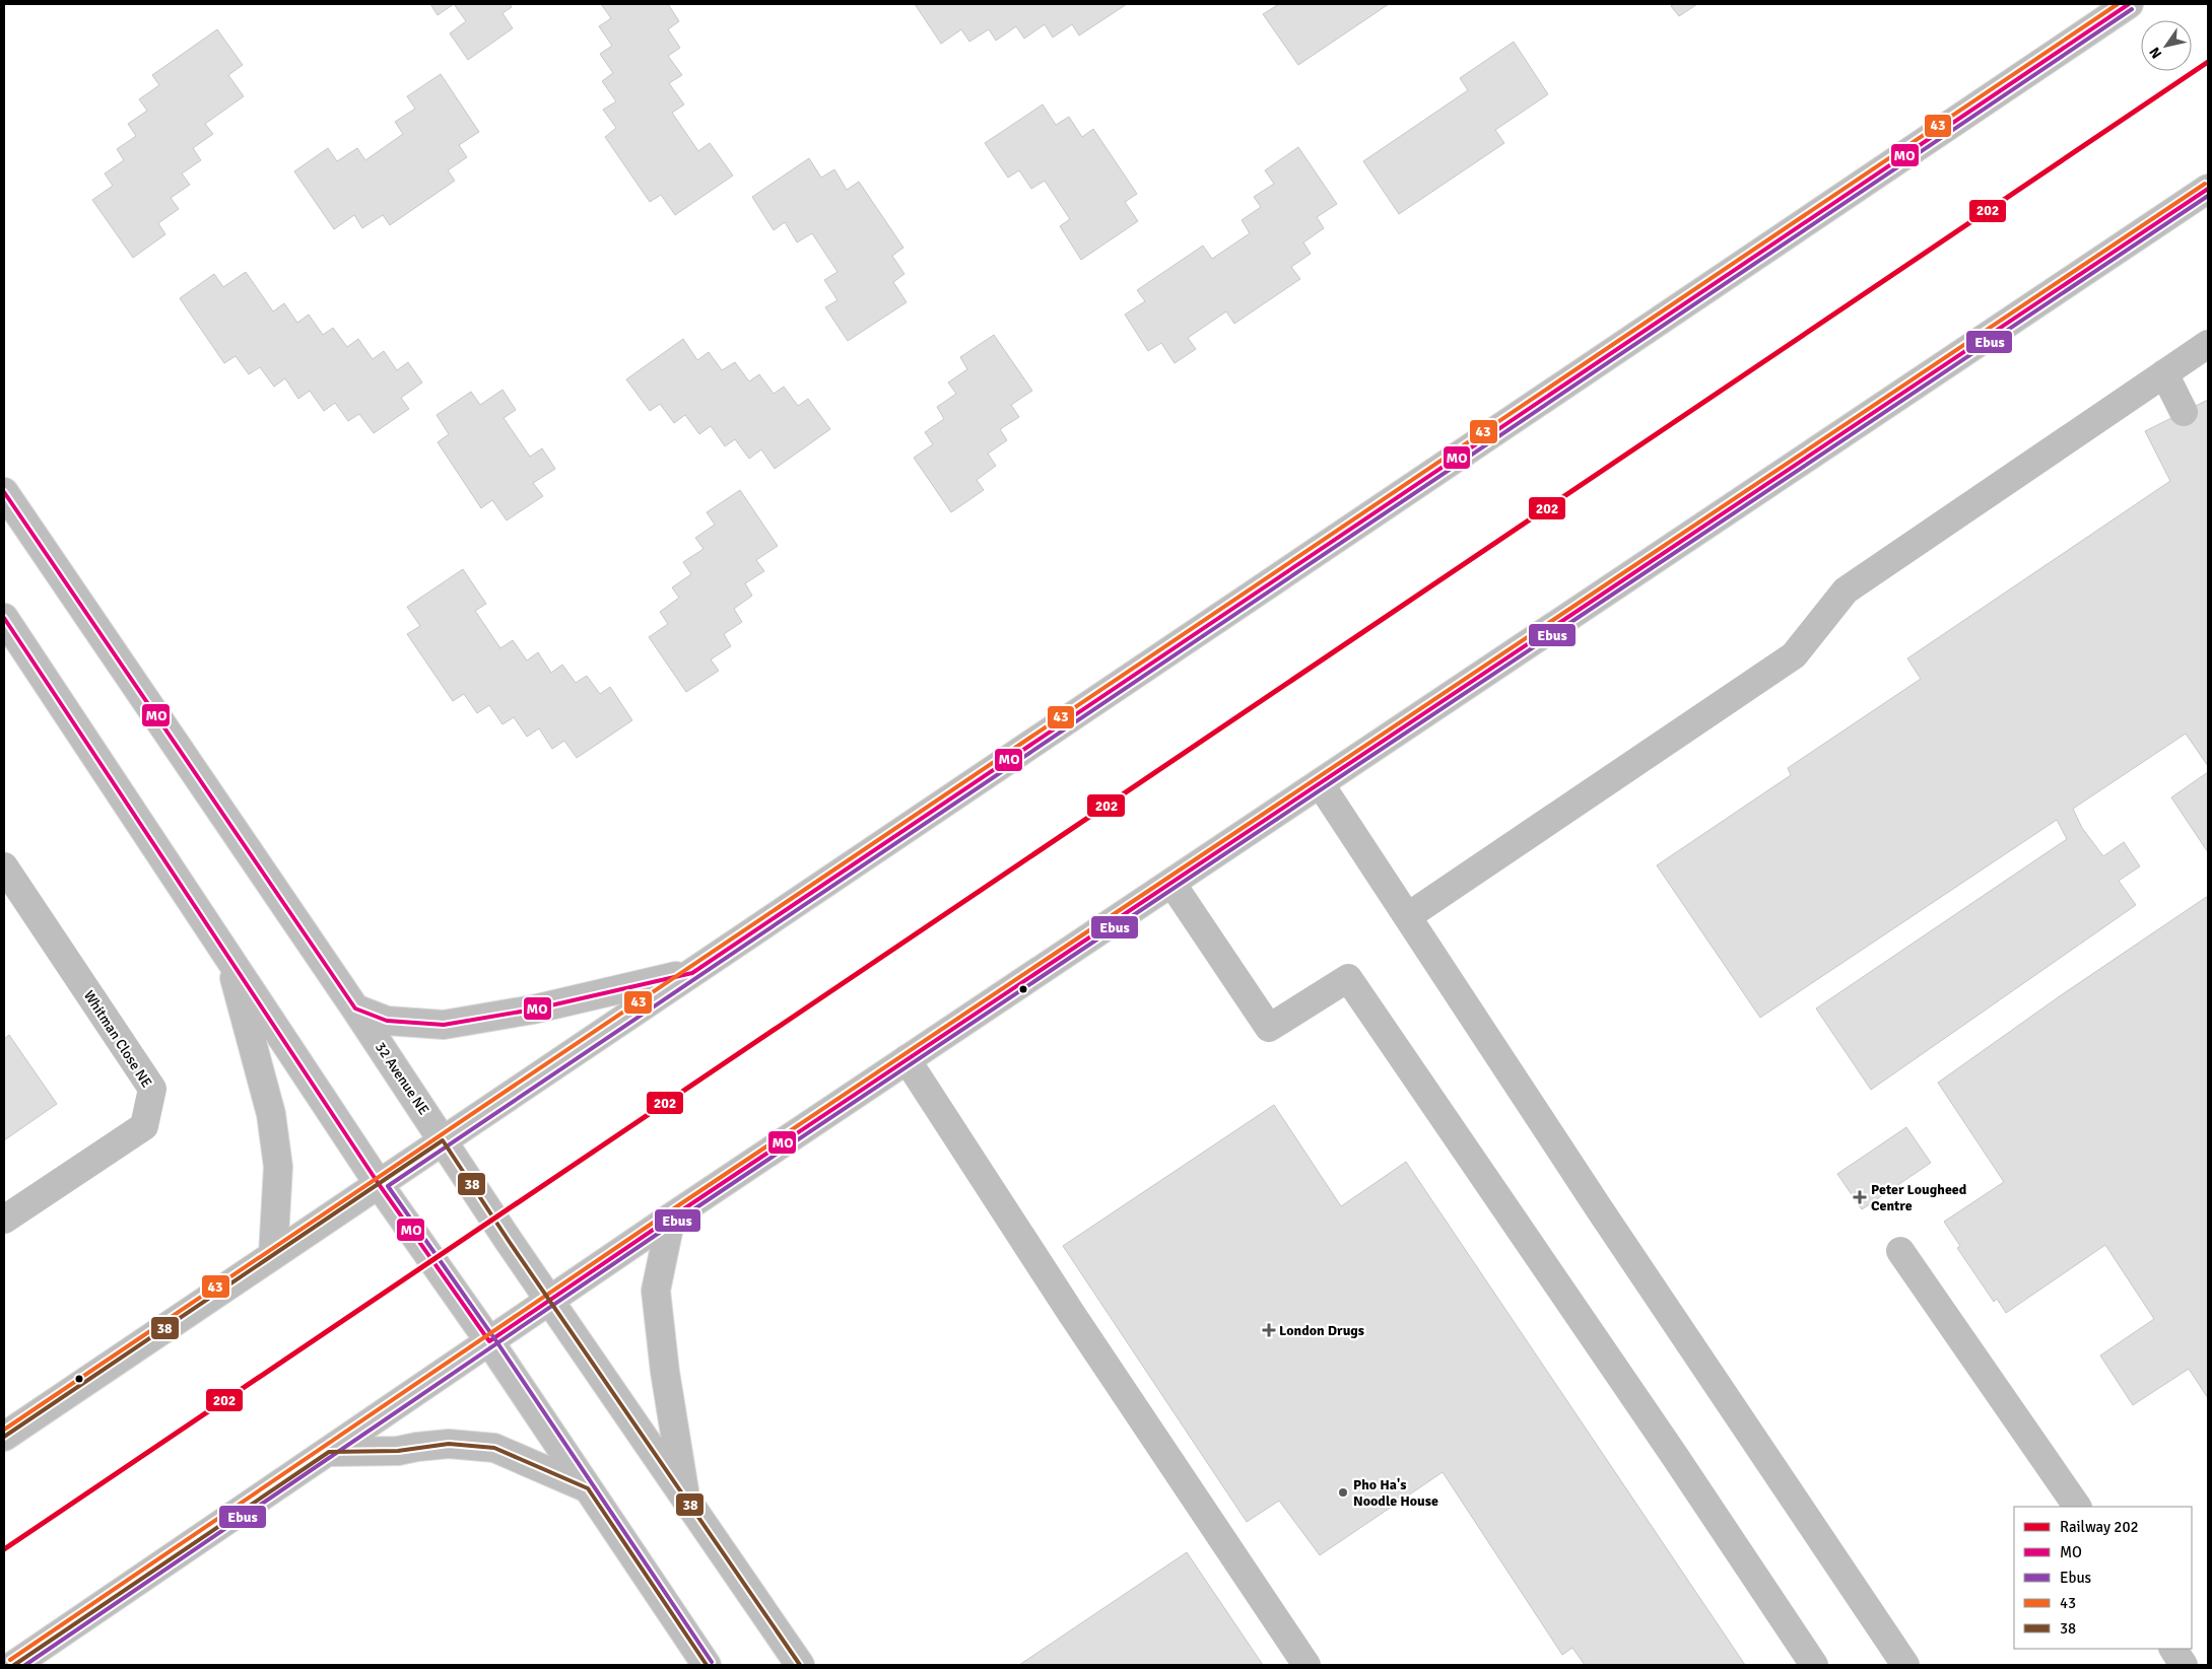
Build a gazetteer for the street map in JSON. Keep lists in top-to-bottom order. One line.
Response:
{"streets":{"main road":["Whitman Close NE","32 Avenue NE"]},"places":{"health":["Peter Lougheed Centre","London Drugs"],"other":["Pho Ha's Noodle House"]},"lines":["transit line MO","transit line 43","transit line Ebus","rail line 202","transit line 38"],"legend":["Railway 202","MO","Ebus","43","38"],"north":"bottom left"}
